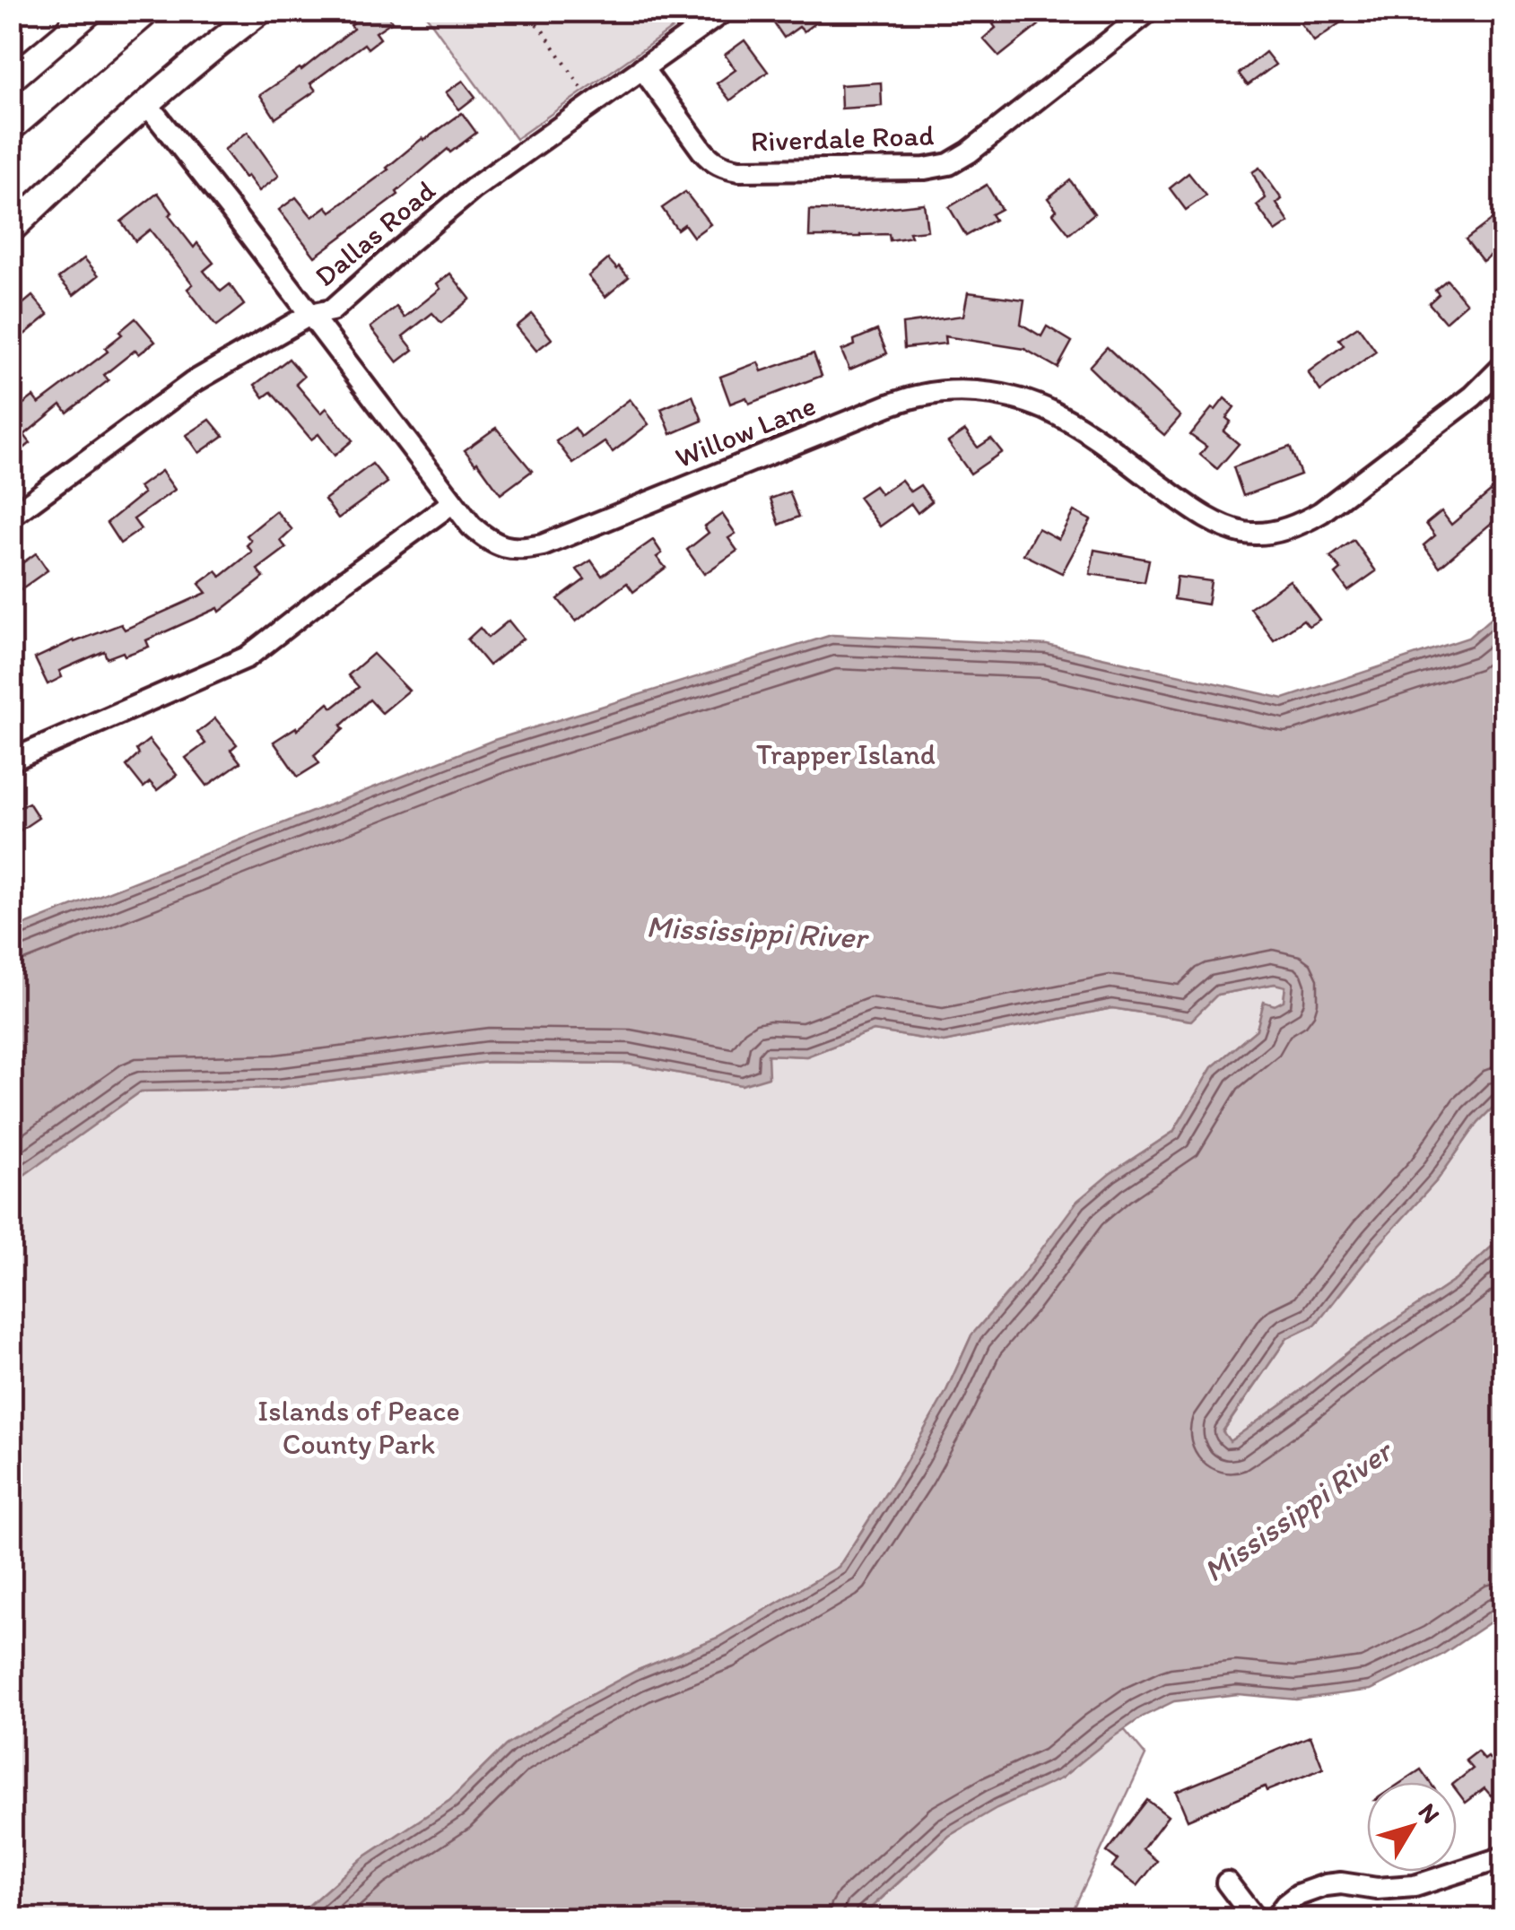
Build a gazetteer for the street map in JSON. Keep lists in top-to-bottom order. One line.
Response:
{"streets":{"street":["Riverdale Road","Dallas Road","Willow Lane"]},"crossings":[["Riverdale Road","Dallas Road"],["Dallas Road","Willow Lane"]],"water":["Mississippi River"],"parks":["Trapper Island","Islands of Peace County Park"],"north":"top right"}
